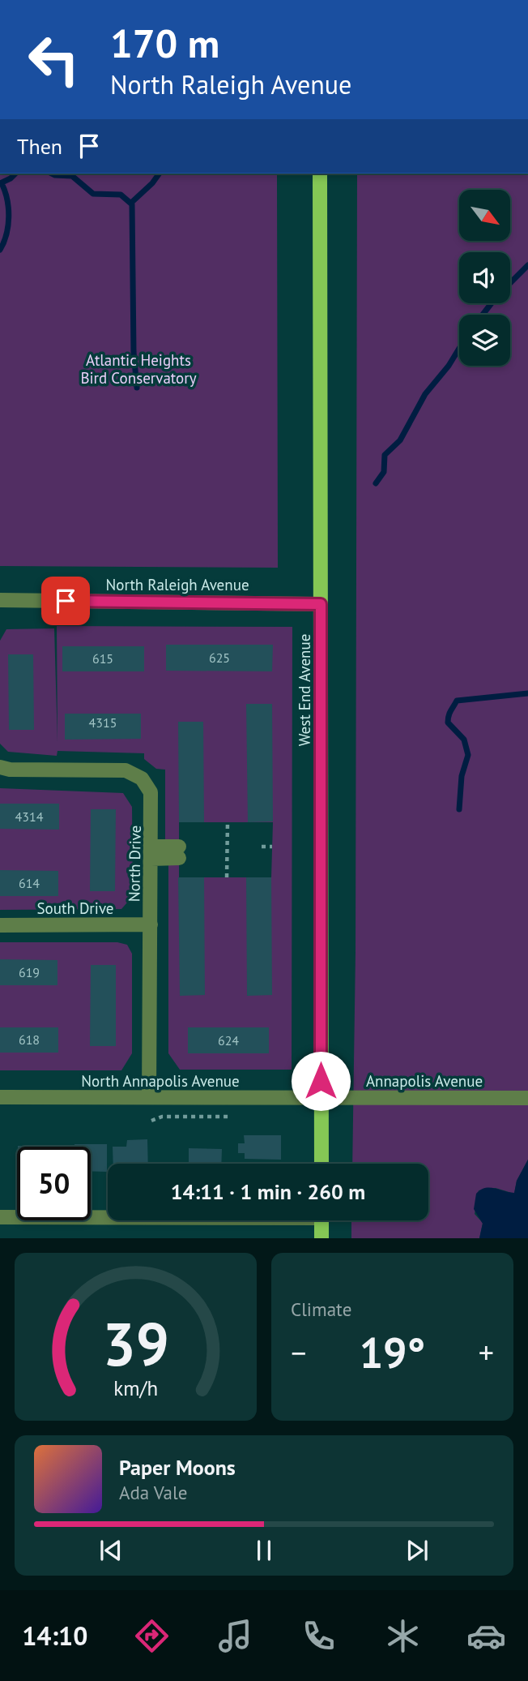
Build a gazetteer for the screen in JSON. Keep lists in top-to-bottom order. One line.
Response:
{"streets":{"main road":["West End Avenue"],"street":["North Raleigh Avenue","North Drive","South Drive","North Annapolis Avenue","Annapolis Avenue"]},"crossings":[["North Raleigh Avenue","West End Avenue"],["West End Avenue","North Annapolis Avenue"],["West End Avenue","Annapolis Avenue"],["North Drive","South Drive"],["North Drive","North Annapolis Avenue"],["North Annapolis Avenue","Annapolis Avenue"]],"parks":["Atlantic Heights Bird Conservatory"],"house_numbers":["625","615","4315","4314","614","619","618","624"],"north":"bottom right","page":{"turn":["170 m","North Raleigh Avenue"],"then":"Then","limit":"50","trip":"14:11 · 1 min · 260 m","tile":"Climate","heat":["−","19°","+"],"song":["Paper Moons","Ada Vale"],"tabs":"14:10","gauge":["39","km/h"]}}
